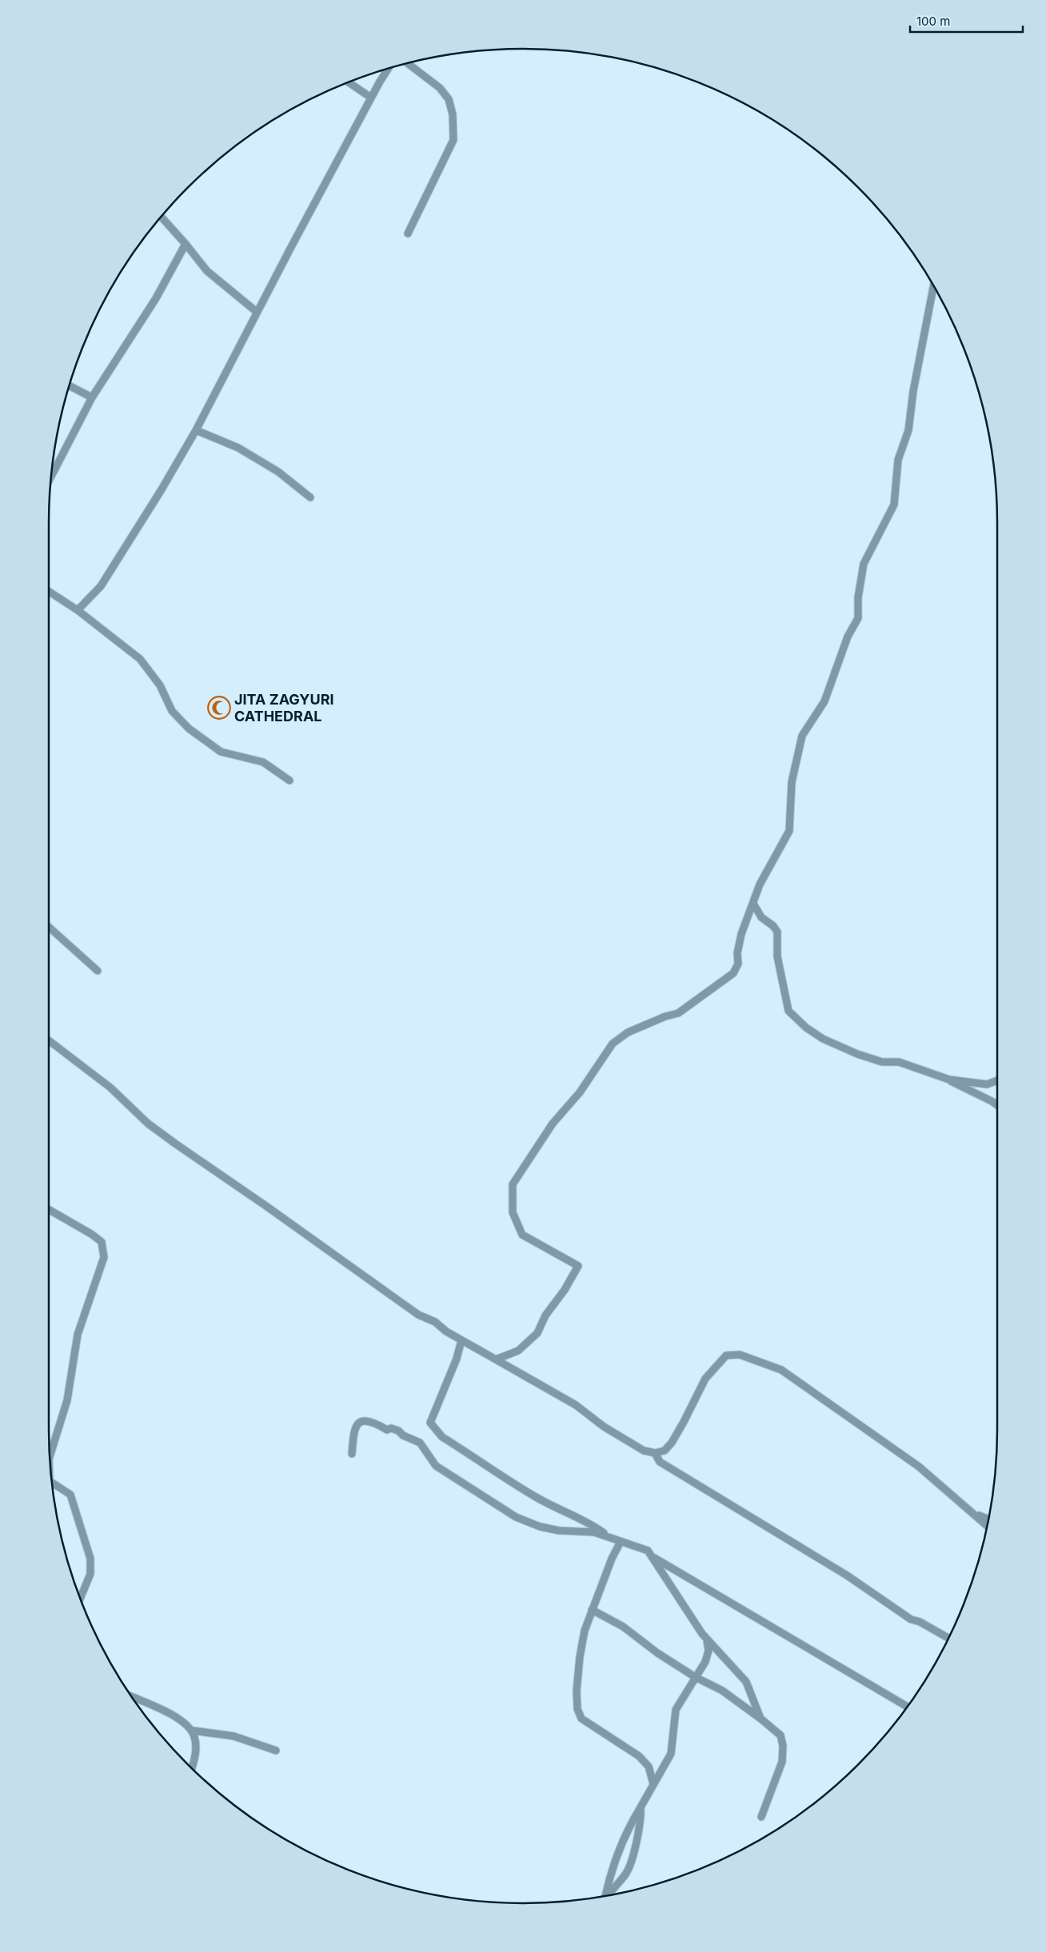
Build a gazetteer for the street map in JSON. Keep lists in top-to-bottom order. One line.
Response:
{"places":{"mosque":["JITA ZAGYURI CATHEDRAL"]},"scale_bar":"100 m"}
